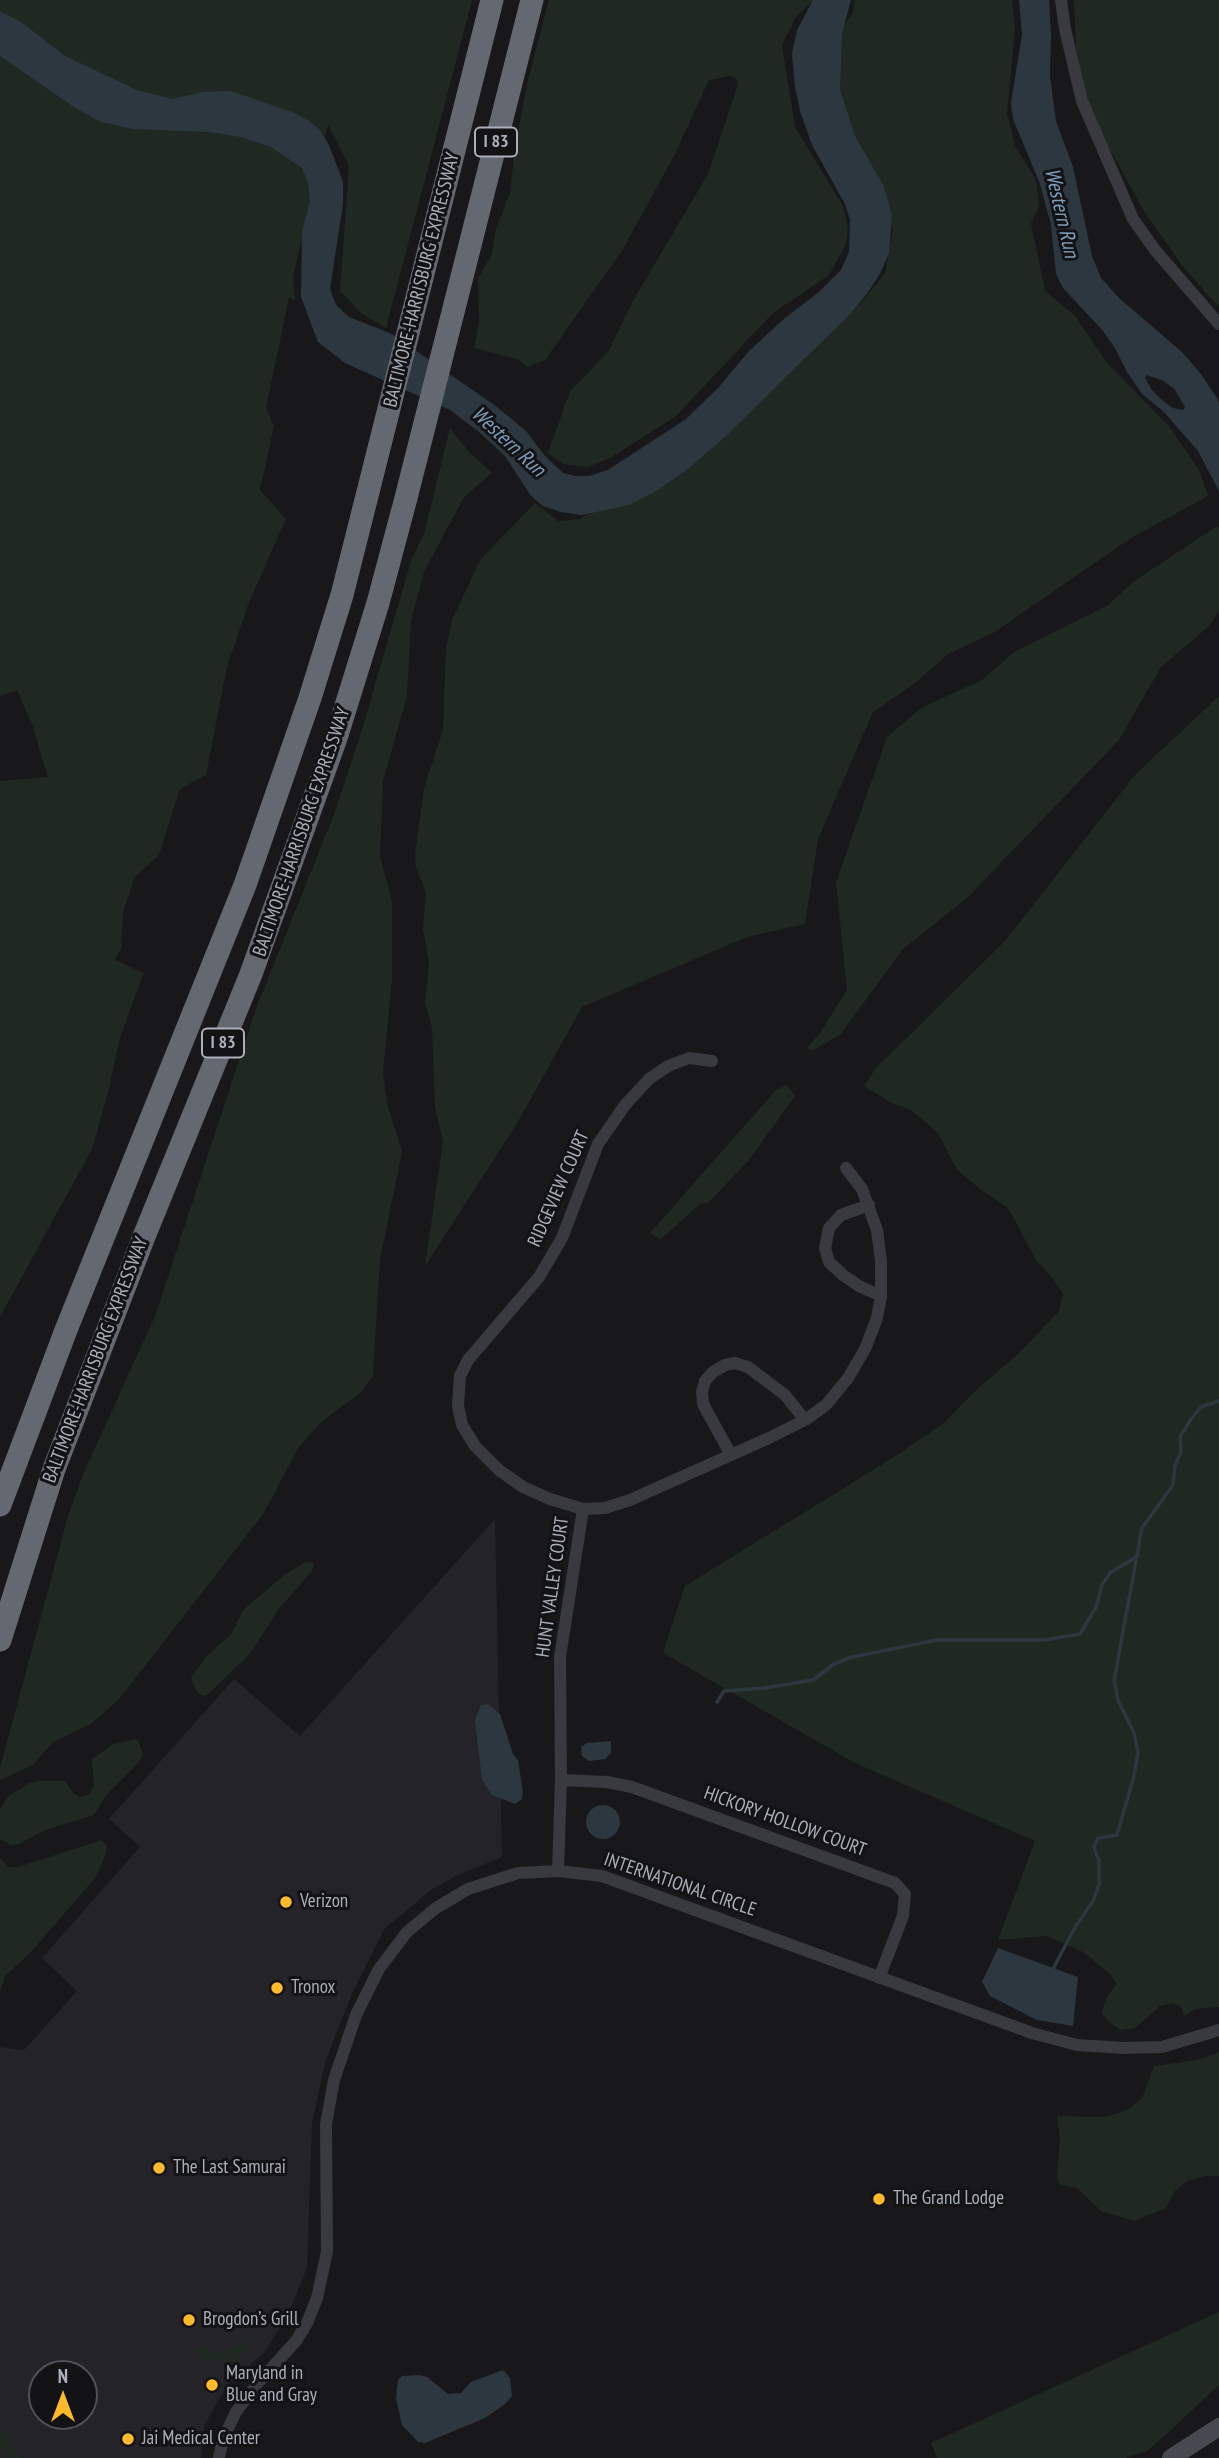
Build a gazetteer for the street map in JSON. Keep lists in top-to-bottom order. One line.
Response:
{"streets":{"highway":["I 83","BALTIMORE-HARRISBURG EXPRESSWAY"],"street":["RIDGEVIEW COURT","HUNT VALLEY COURT","HICKORY HOLLOW COURT","INTERNATIONAL CIRCLE"]},"crossings":[["RIDGEVIEW COURT","HUNT VALLEY COURT"],["HUNT VALLEY COURT","HICKORY HOLLOW COURT"],["HUNT VALLEY COURT","INTERNATIONAL CIRCLE"],["HICKORY HOLLOW COURT","INTERNATIONAL CIRCLE"]],"water":["Western Run"],"places":["Verizon","Tronox","The Last Samurai","The Grand Lodge","Brogdon’s Grill","Maryland in Blue and Gray","Jai Medical Center"],"north":"top"}
